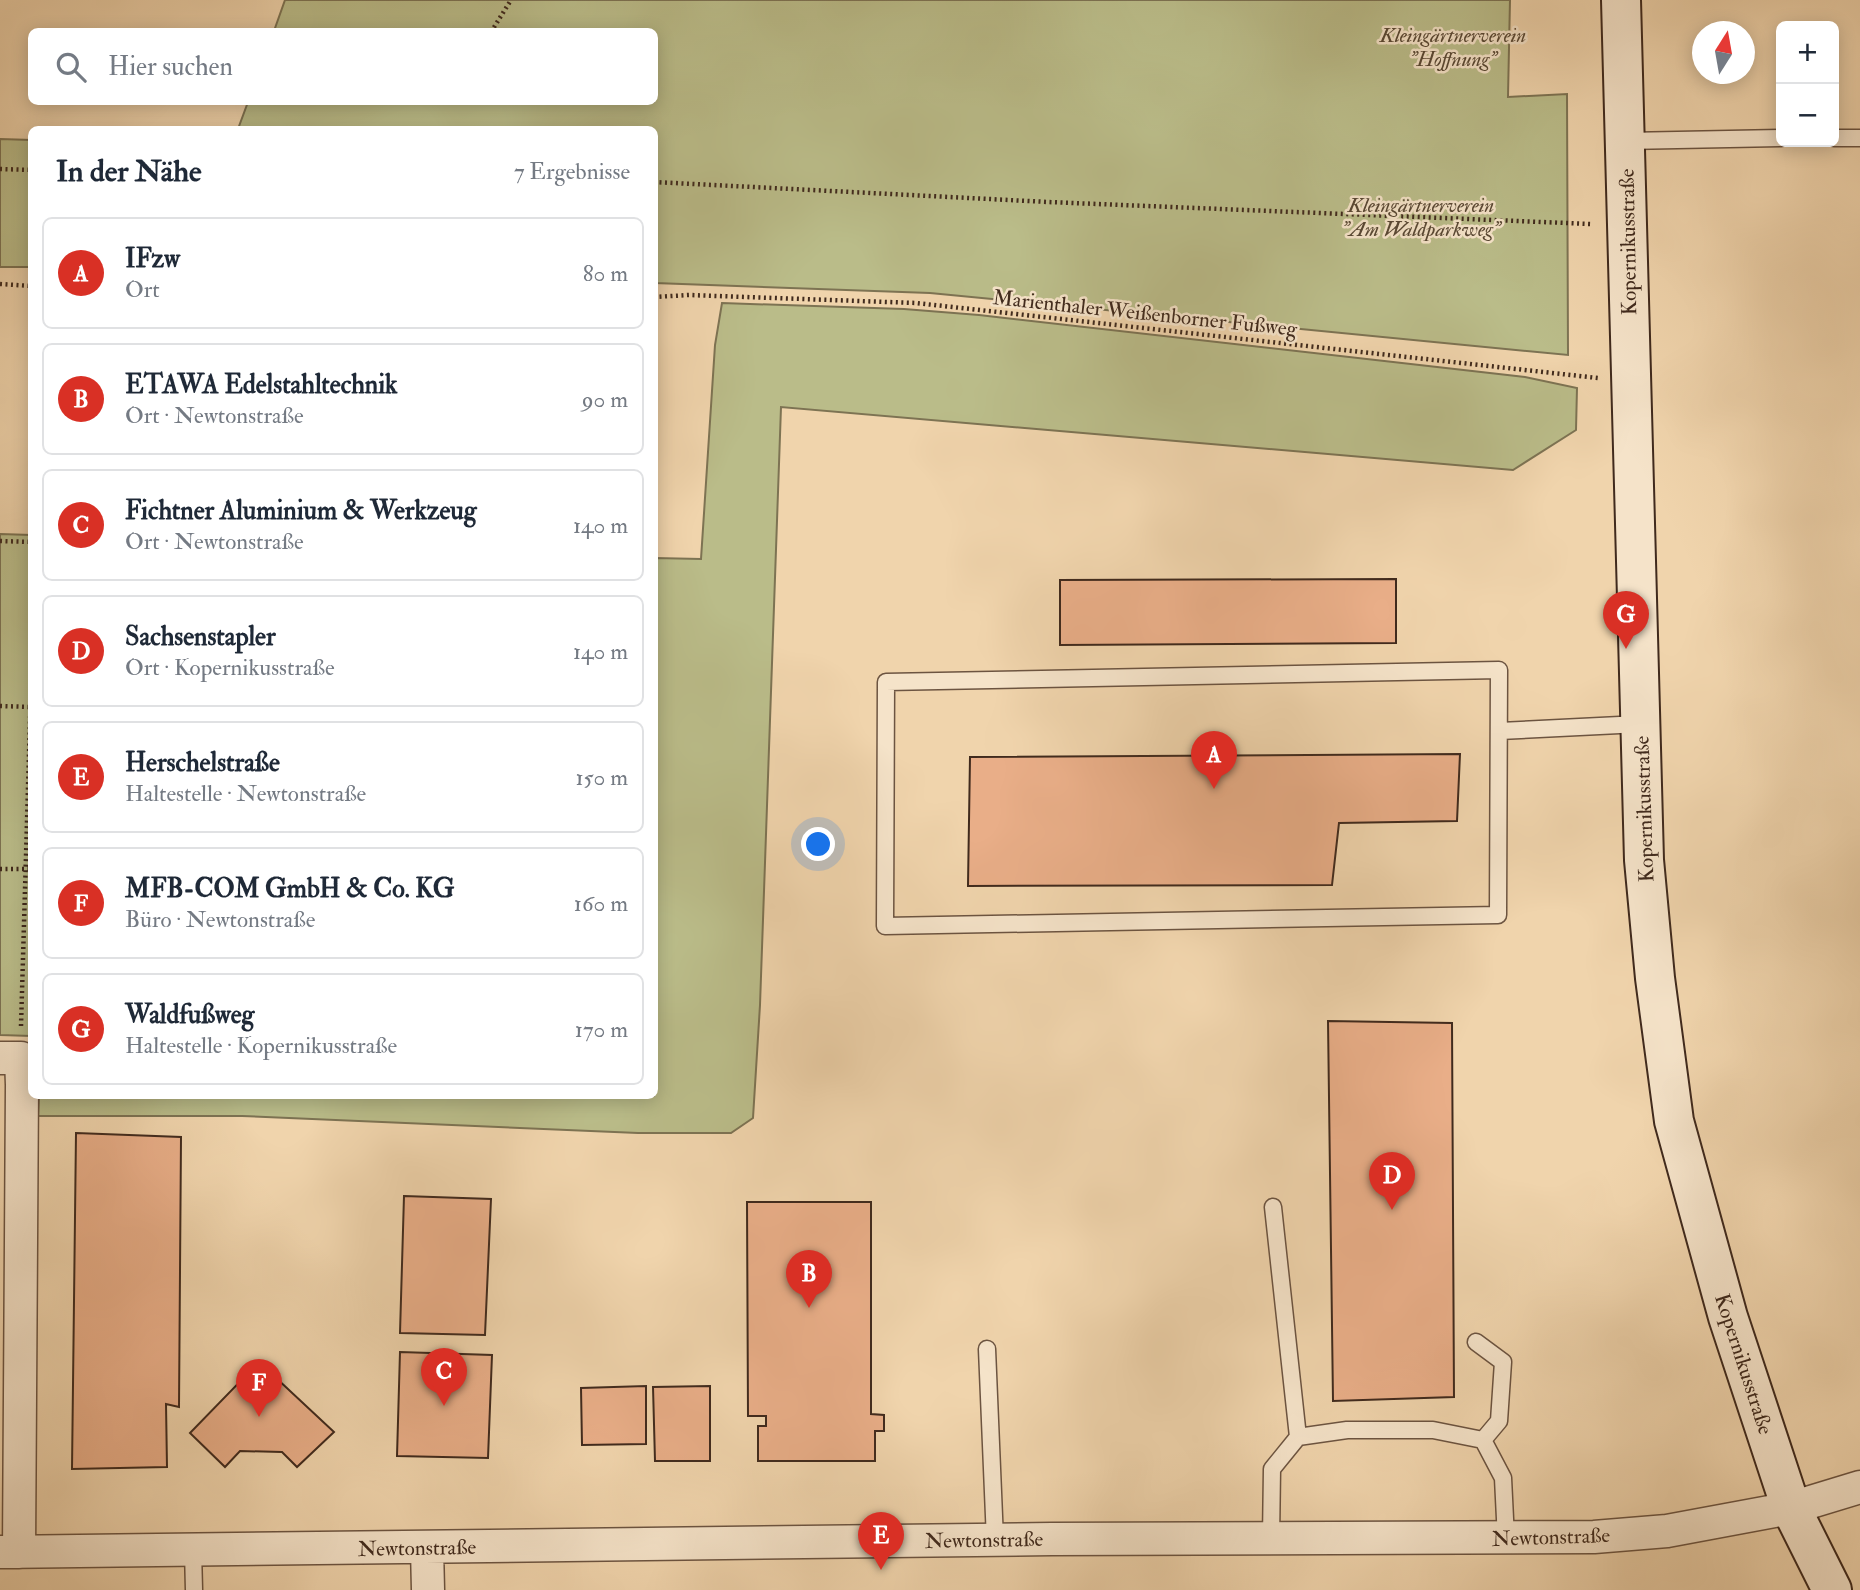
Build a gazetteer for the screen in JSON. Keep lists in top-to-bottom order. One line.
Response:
{"streets":{"street":["Kopernikusstraße","Newtonstraße"],"path":["Marienthaler Weißenborner Fußweg"]},"crossings":[["Kopernikusstraße","Marienthaler Weißenborner Fußweg"],["Kopernikusstraße","Newtonstraße"]],"parks":["Kleingärtnerverein \"Hoffnung\"","Kleingärtnerverein \"Am Waldparkweg\""],"north":"top","page":{"map_buttons":["+","−"],"search":"Hier suchen","heading":["In der Nähe","7 Ergebnisse"],"list":[{"mark":"A","name":"IFzw","note":"Ort","value":"80 m"},{"mark":"B","name":"ETAWA Edelstahltechnik","note":"Ort · Newtonstraße","value":"90 m"},{"mark":"C","name":"Fichtner Aluminium & Werkzeug","note":"Ort · Newtonstraße","value":"140 m"},{"mark":"D","name":"Sachsenstapler","note":"Ort · Kopernikusstraße","value":"140 m"},{"mark":"E","name":"Herschelstraße","note":"Haltestelle · Newtonstraße","value":"150 m"},{"mark":"F","name":"MFB-COM GmbH & Co. KG","note":"Büro · Newtonstraße","value":"160 m"},{"mark":"G","name":"Waldfußweg","note":"Haltestelle · Kopernikusstraße","value":"170 m"}],"pins":["G","A","D","B","C","F","E"]}}
